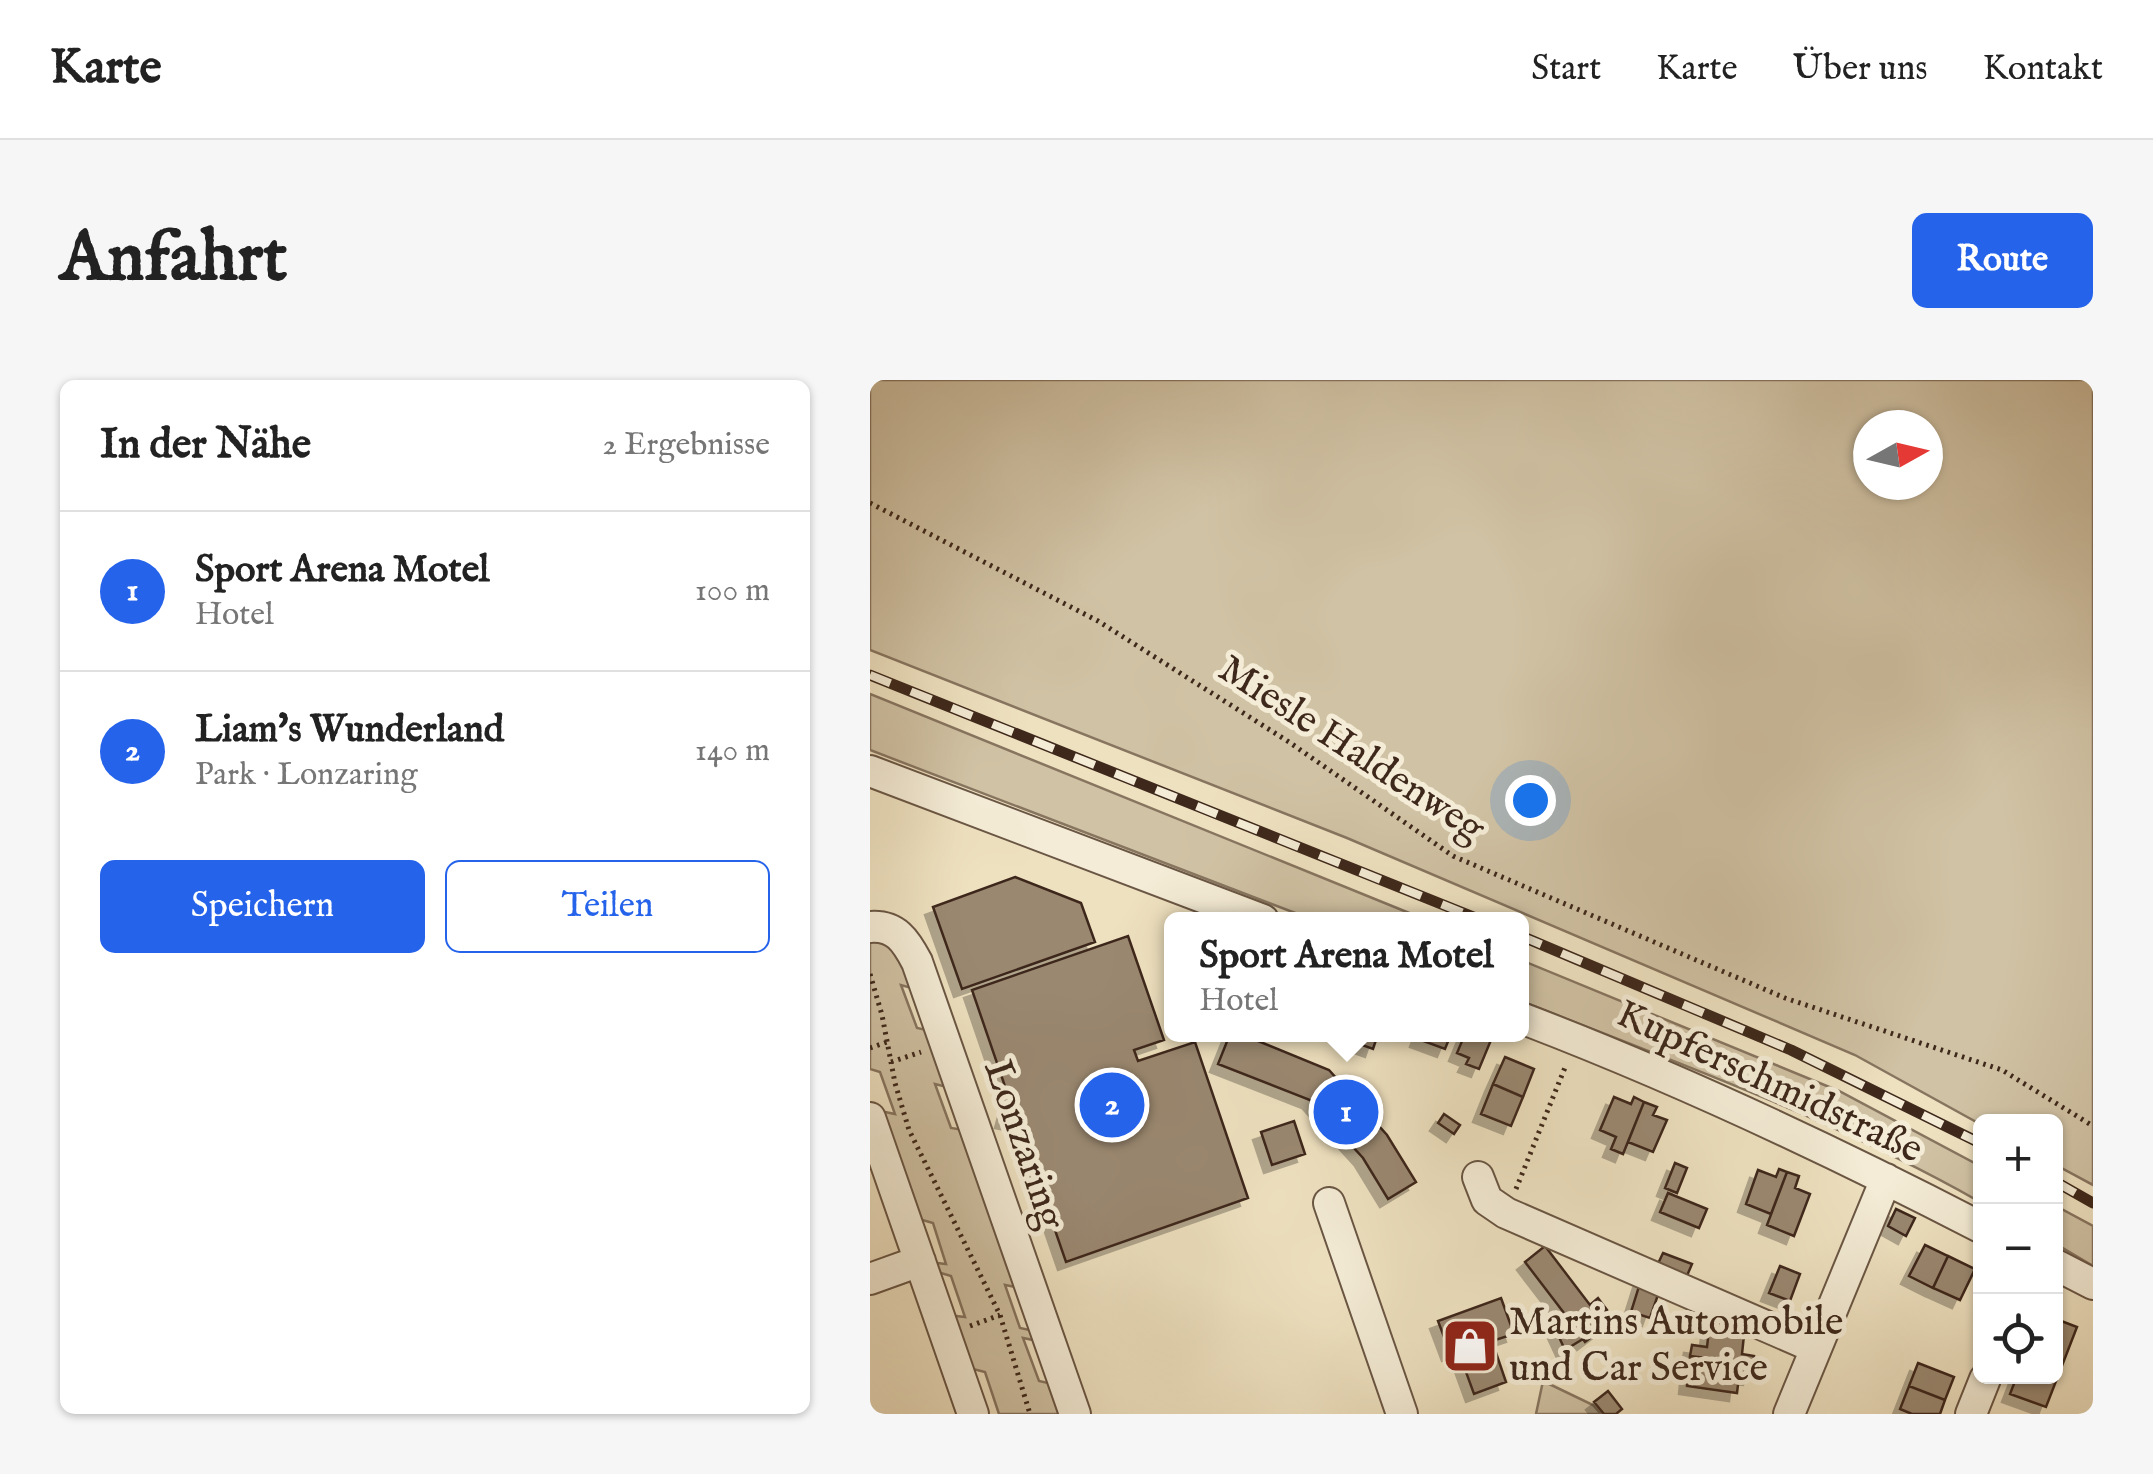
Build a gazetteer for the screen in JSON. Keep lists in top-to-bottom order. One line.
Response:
{"streets":{"street":["Kupferschmidstraße","Lonzaring"],"path":["Miesle Haldenweg"]},"places":{"shop":["Martins Automobile und Car Service"]},"north":"right","page":{"header":"Karte","nav":["Start","Karte","Über uns","Kontakt"],"buttons":["Route",["Speichern","Teilen"]],"title":"Anfahrt","heading":["In der Nähe","2 Ergebnisse"],"list":[{"mark":"1","name":"Sport Arena Motel","note":"Hotel","value":"100 m"},{"mark":"2","name":"Liam's Wunderland","note":"Park · Lonzaring","value":"140 m"}],"popup":["Sport Arena Motel","Hotel"],"pins":["2","1"],"map_buttons":["+","−"]}}
